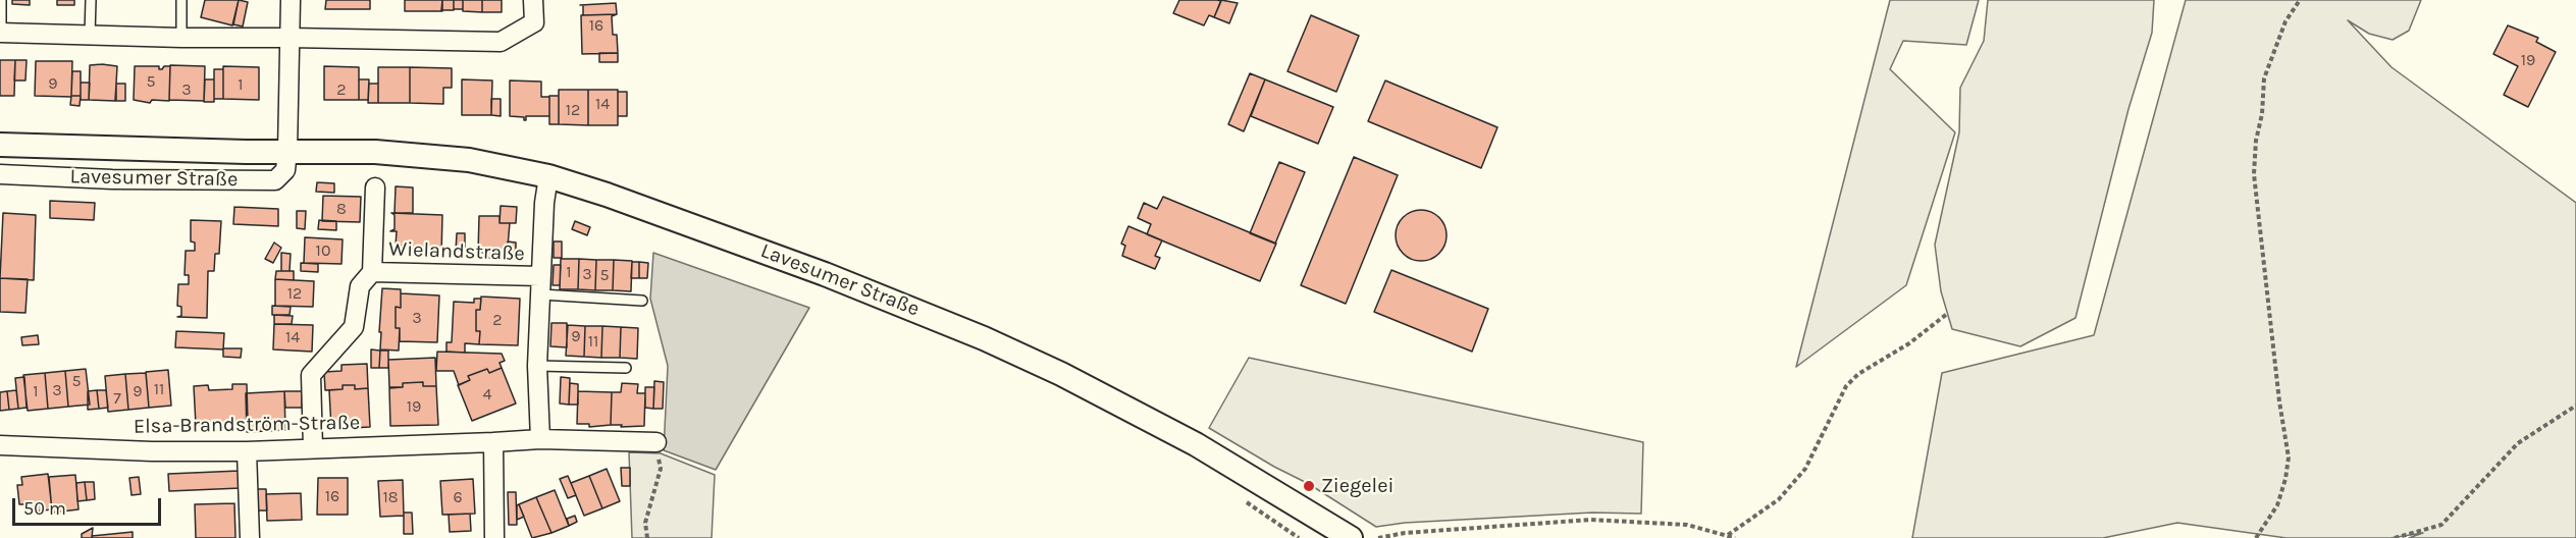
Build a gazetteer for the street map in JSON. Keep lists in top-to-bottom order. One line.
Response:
{"streets":{"street":["Lavesumer Straße","Wielandstraße","Elsa-Brandström-Straße"]},"crossings":[["Wielandstraße","Elsa-Brandström-Straße"]],"places":["Ziegelei"],"house_numbers":["16","19","5","9","1","3","2","14","12","8","10","1","3","5","12","3","2","9","14","11","5","11","3","1","9","4","7","19","16","18","6"],"scale_bar":"50 m"}
